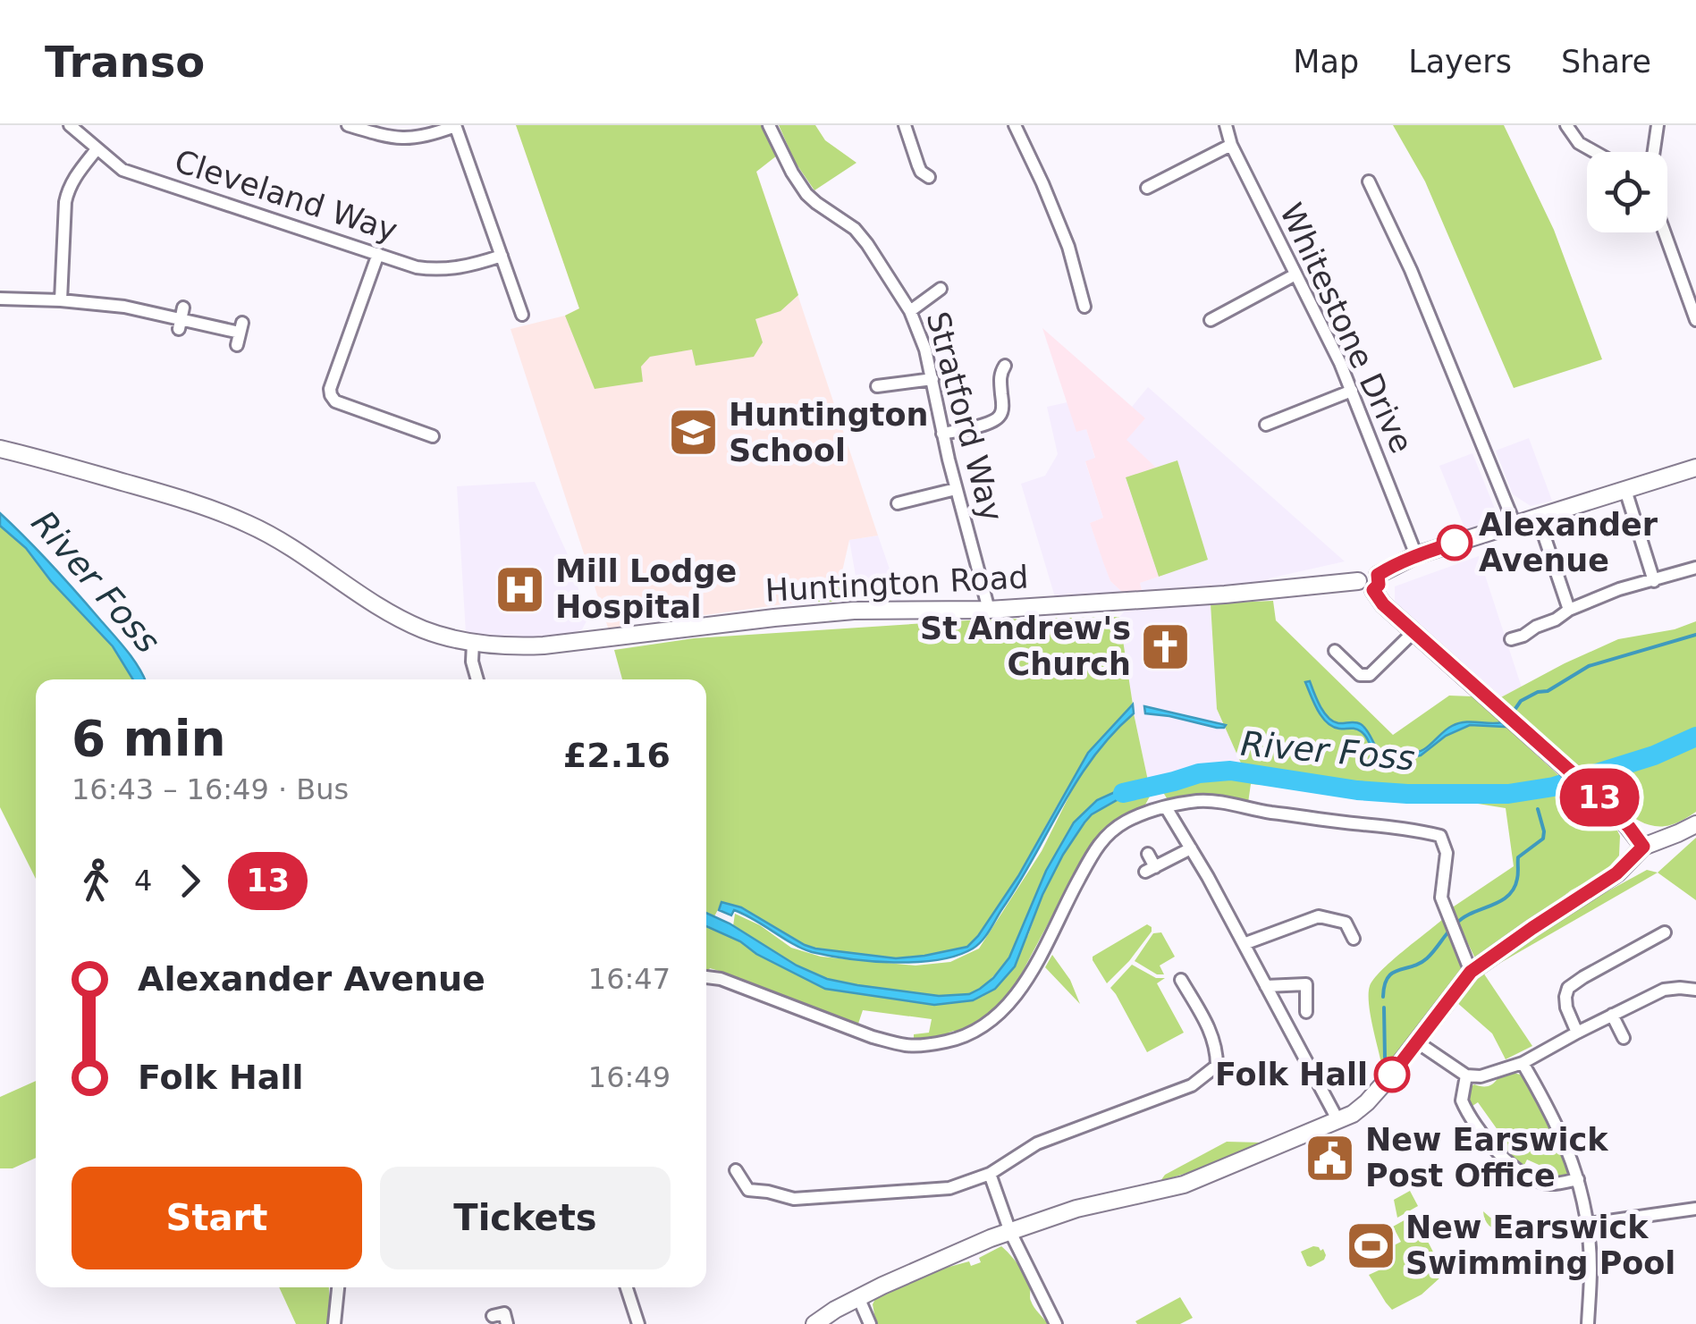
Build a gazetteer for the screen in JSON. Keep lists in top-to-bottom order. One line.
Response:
{"streets":{"street":["Cleveland Way","Whitestone Drive","Stratford Way","Huntington Road"]},"crossings":[["Stratford Way","Huntington Road"]],"water":["River Foss"],"places":{"school or university":["Huntington School"],"other":["Alexander Avenue","Folk Hall"],"hospital":["Mill Lodge Hospital"],"church":["St Andrew's Church"],"public building":["New Earswick Post Office"],"sports":["New Earswick Swimming Pool"]},"lines":["bus line 13"],"page":{"header":"Transo","nav":["Map","Layers","Share"],"on_map":"13","heading":["6 min","16:43 – 16:49 · Bus","£2.16"],"legs":["4","13"],"list":[{"name":"Alexander Avenue","value":"16:47"},{"name":"Folk Hall","value":"16:49"}],"buttons":["Start","Tickets"]}}
